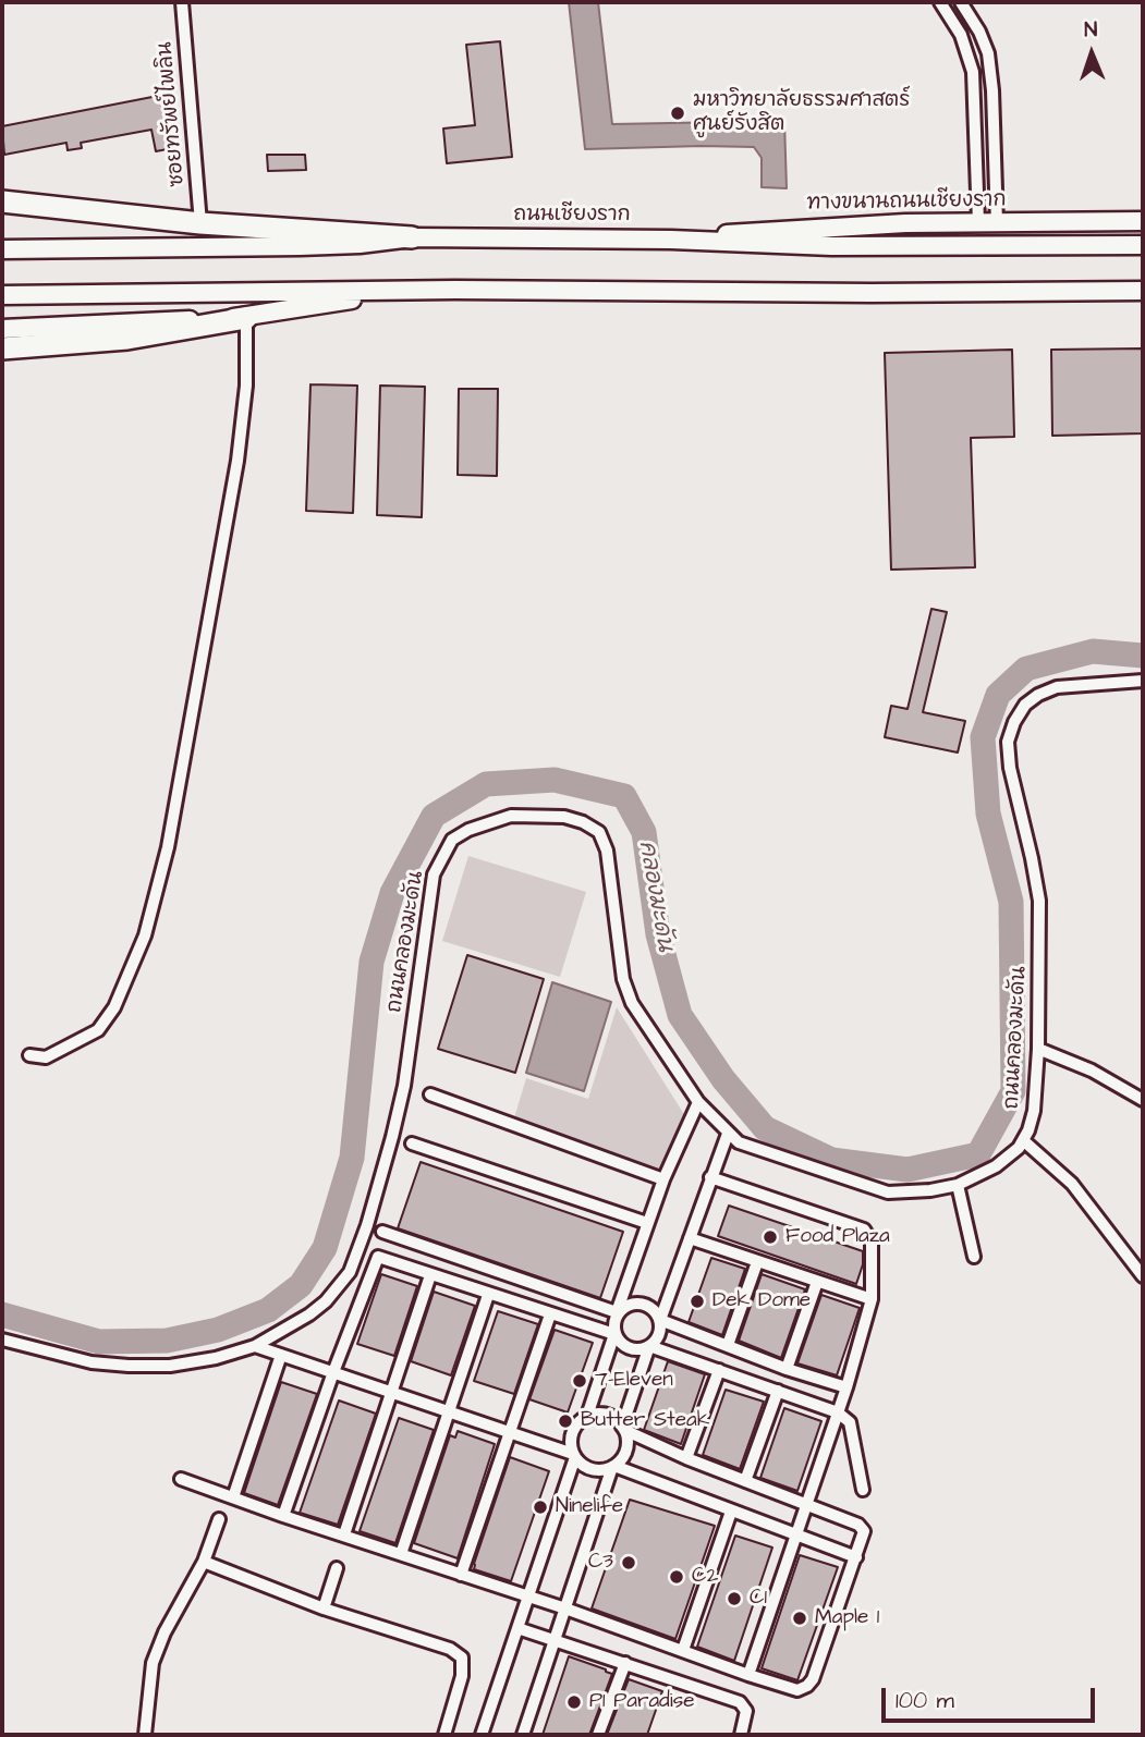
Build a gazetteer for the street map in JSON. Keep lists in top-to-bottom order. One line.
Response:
{"streets":{"main road":["ทางขนานถนนเชียงราก","ถนนเชียงราก"],"street":["ซอยทรัพย์ไพลิน","ถนนคลองมะดัน"]},"crossings":[["ทางขนานถนนเชียงราก","ถนนเชียงราก"]],"water":["คลองมะดัน"],"places":["มหาวิทยาลัยธรรมศาสตร์ ศูนย์รังสิต","Food Plaza","Dek Dome","7-Eleven","Butter Steak","Ninelife","C3","C2","C1","Maple 1","P1 Paradise"],"scale_bar":"100 m","north":"top"}
